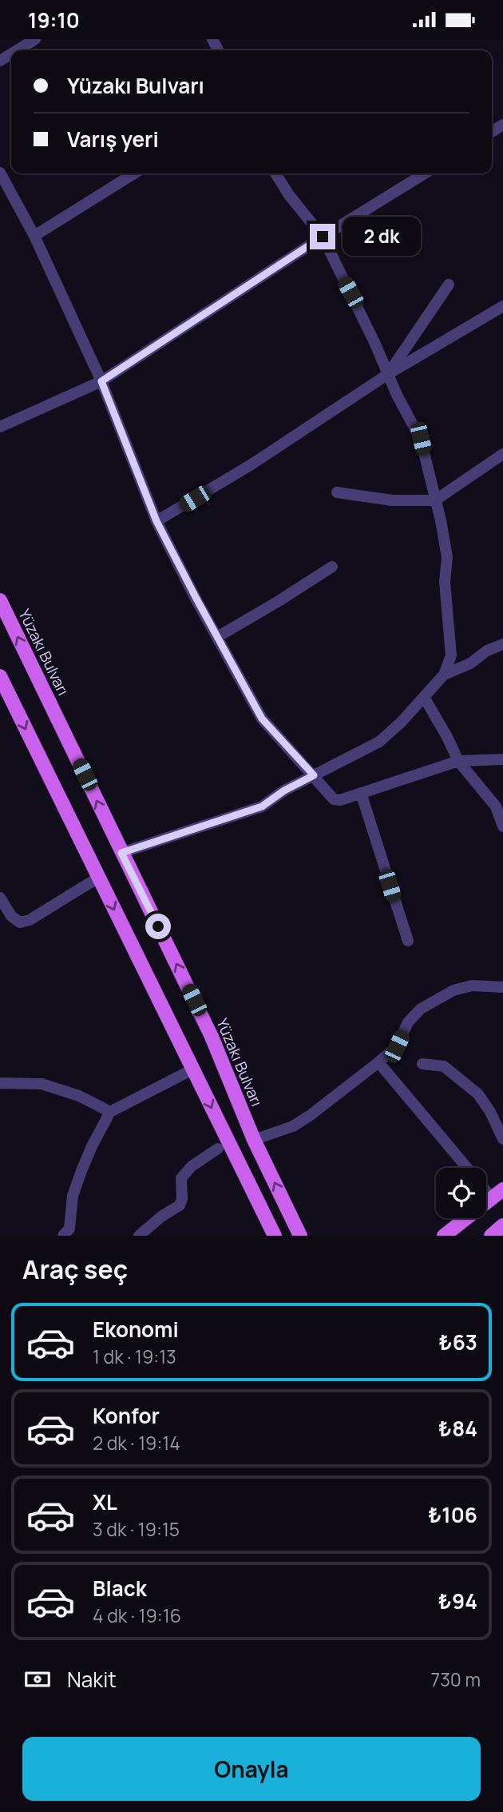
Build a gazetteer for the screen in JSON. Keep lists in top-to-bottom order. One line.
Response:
{"streets":{"main road":["Yüzakı Bulvarı"]},"page":{"status":"19:10","banner":["Yüzakı Bulvarı","Varış yeri"],"bubble":"2 dk","heading":"Araç seç","list":[{"name":"Ekonomi","note":"1 dk · 19:13","value":"₺63"},{"name":"Konfor","note":"2 dk · 19:14","value":"₺84"},{"name":"XL","note":"3 dk · 19:15","value":"₺106"},{"name":"Black","note":"4 dk · 19:16","value":"₺94"}],"pay":["Nakit","730 m"],"buttons":"Onayla"}}
